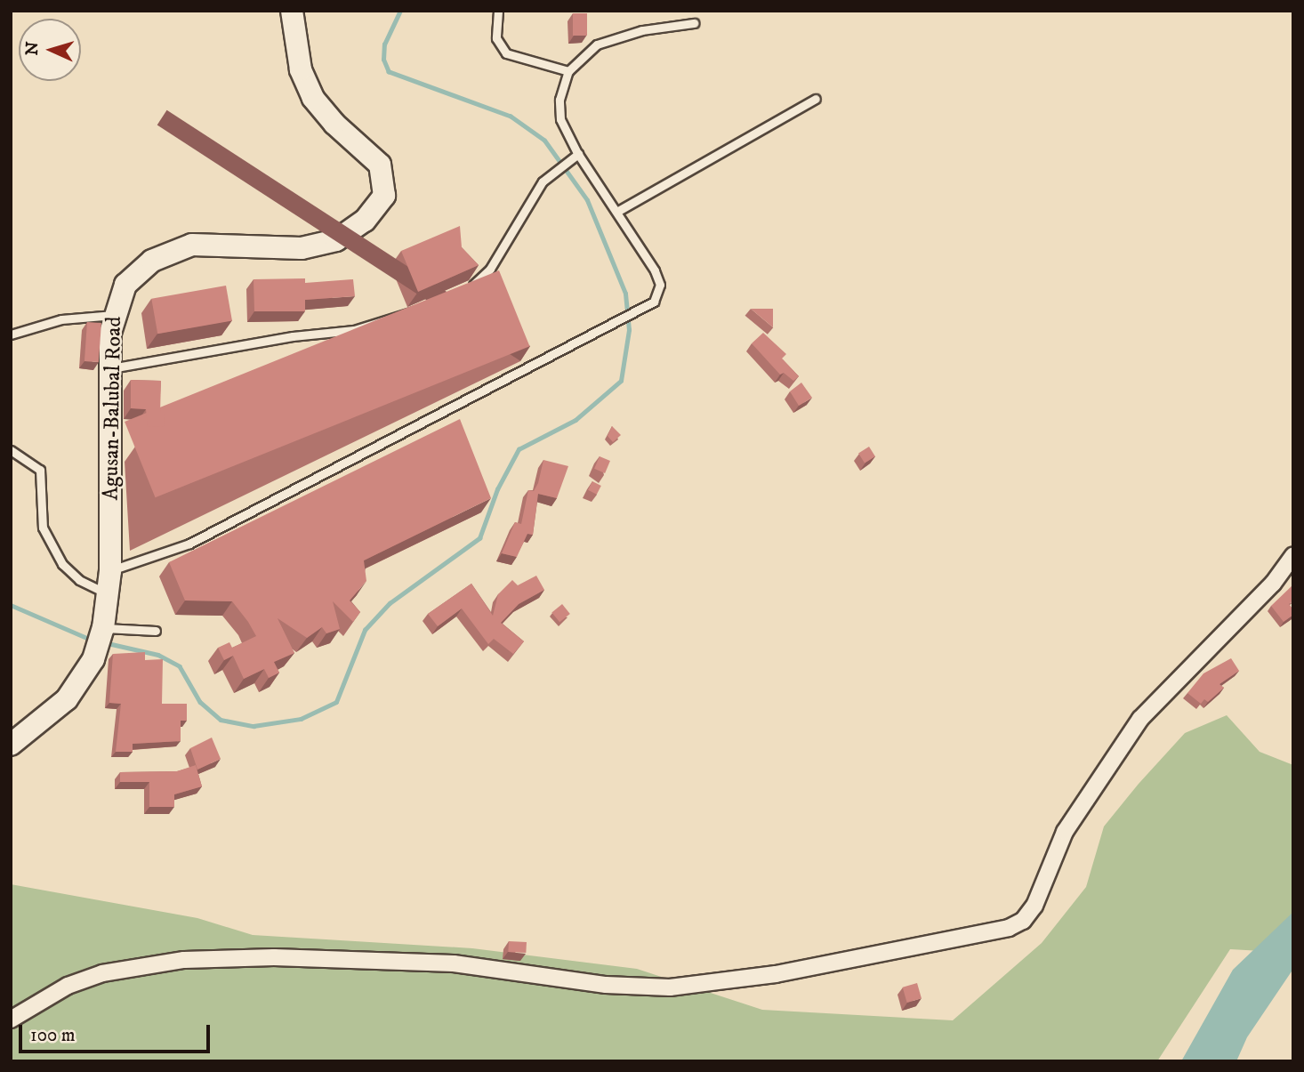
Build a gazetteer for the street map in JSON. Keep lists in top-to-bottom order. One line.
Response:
{"streets":{"main road":["Agusan-Balubal Road"]},"scale_bar":"100 m","north":"left"}
